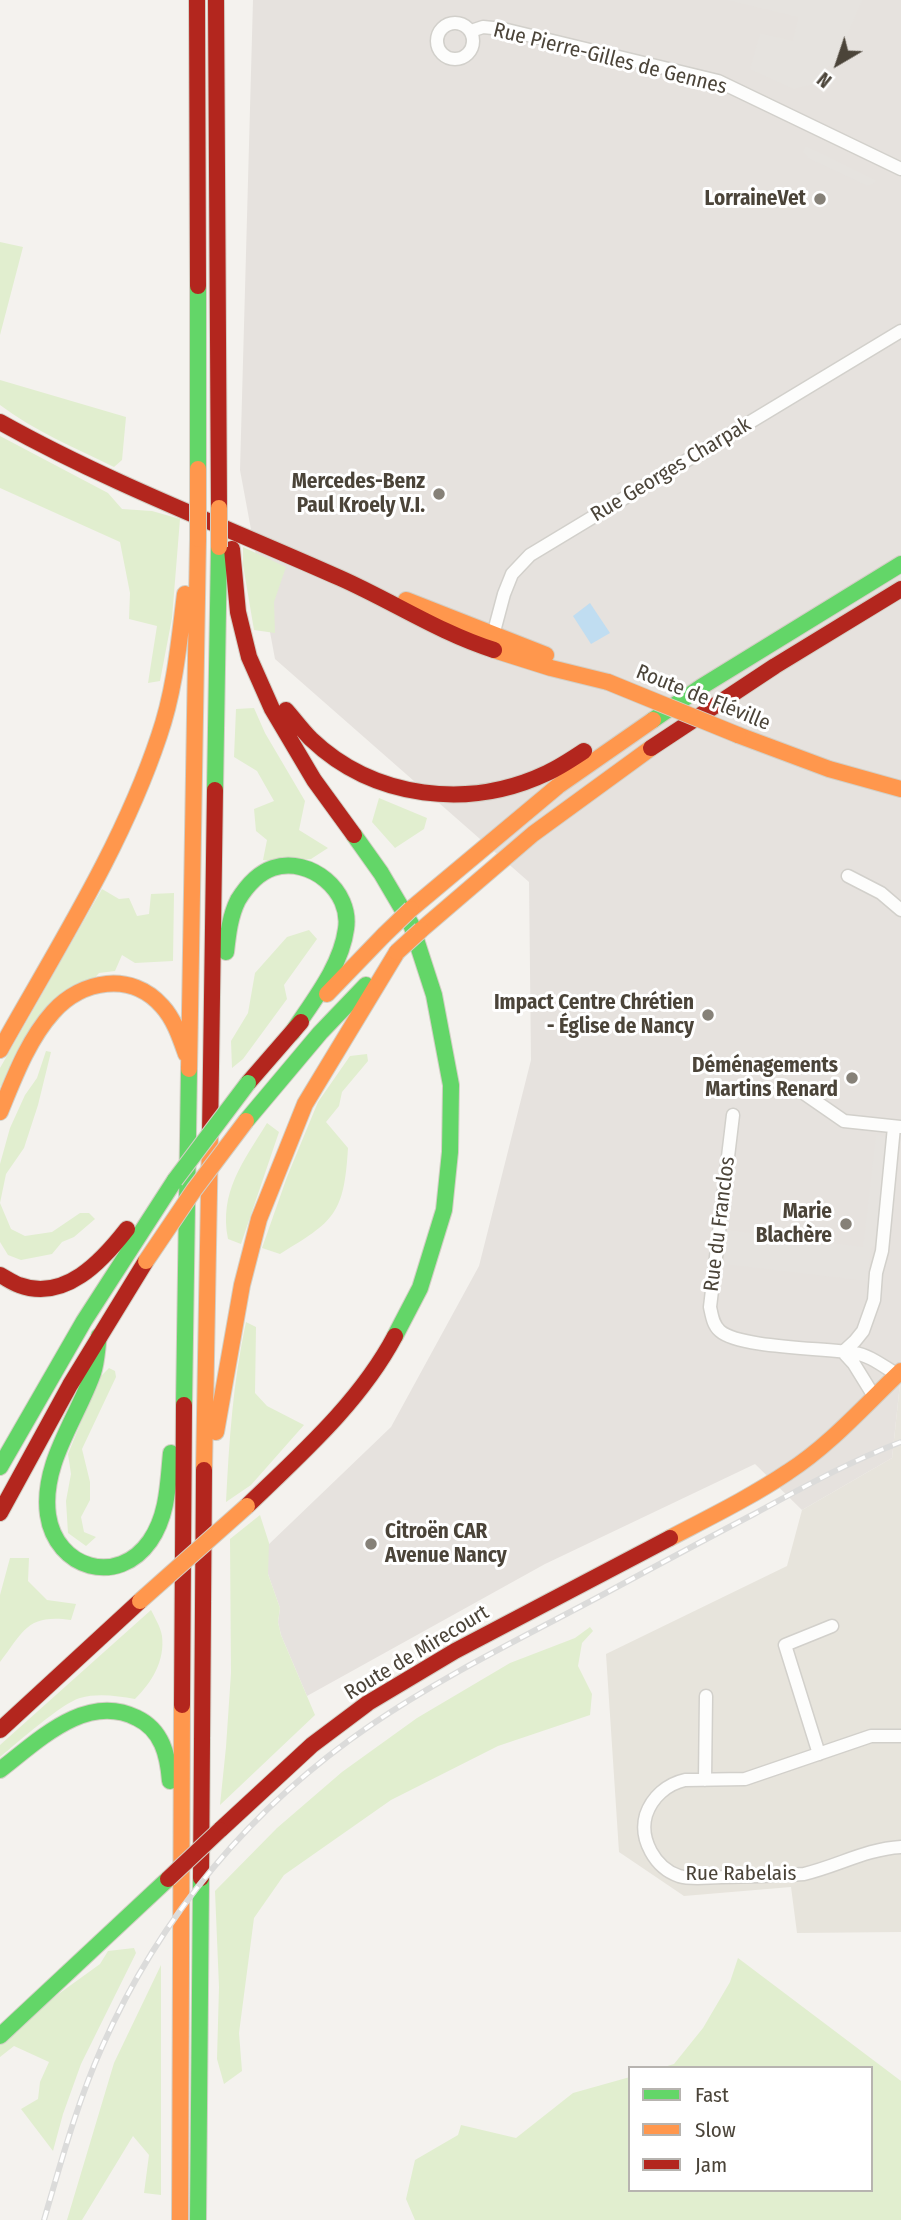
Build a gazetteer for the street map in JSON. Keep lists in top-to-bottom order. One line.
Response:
{"streets":{"main road":["Route de Fléville","Route de Mirecourt"],"street":["Rue Pierre-Gilles de Gennes","Rue Georges Charpak","Rue du Franclos","Rue Rabelais"]},"crossings":[["Rue Georges Charpak","Route de Fléville"],["Rue du Franclos","Route de Mirecourt"]],"places":["LorraineVet","Mercedes-Benz Paul Kroely V.I.","Impact Centre Chrétien - Église de Nancy","Déménagements Martins Renard","Marie Blachère","Citroën CAR Avenue Nancy"],"legend":["Fast","Slow","Jam"],"north":"bottom left"}
